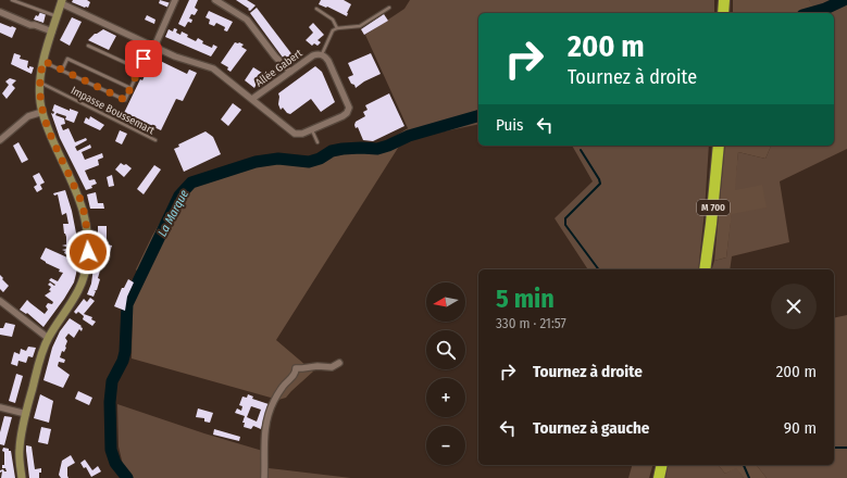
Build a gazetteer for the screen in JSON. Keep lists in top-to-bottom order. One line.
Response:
{"streets":{"highway":["M 700"],"street":["Allée Gabert"],"lane":["Impasse Boussemart"]},"water":["La Marque"],"north":"left","page":{"turn":["200 m","Tournez à droite"],"then":"Puis","heading":["5 min","330 m · 21:57"],"map_buttons":["+","−"],"list":[{"name":"Tournez à droite","value":"200 m"},{"name":"Tournez à gauche","value":"90 m"}]}}
